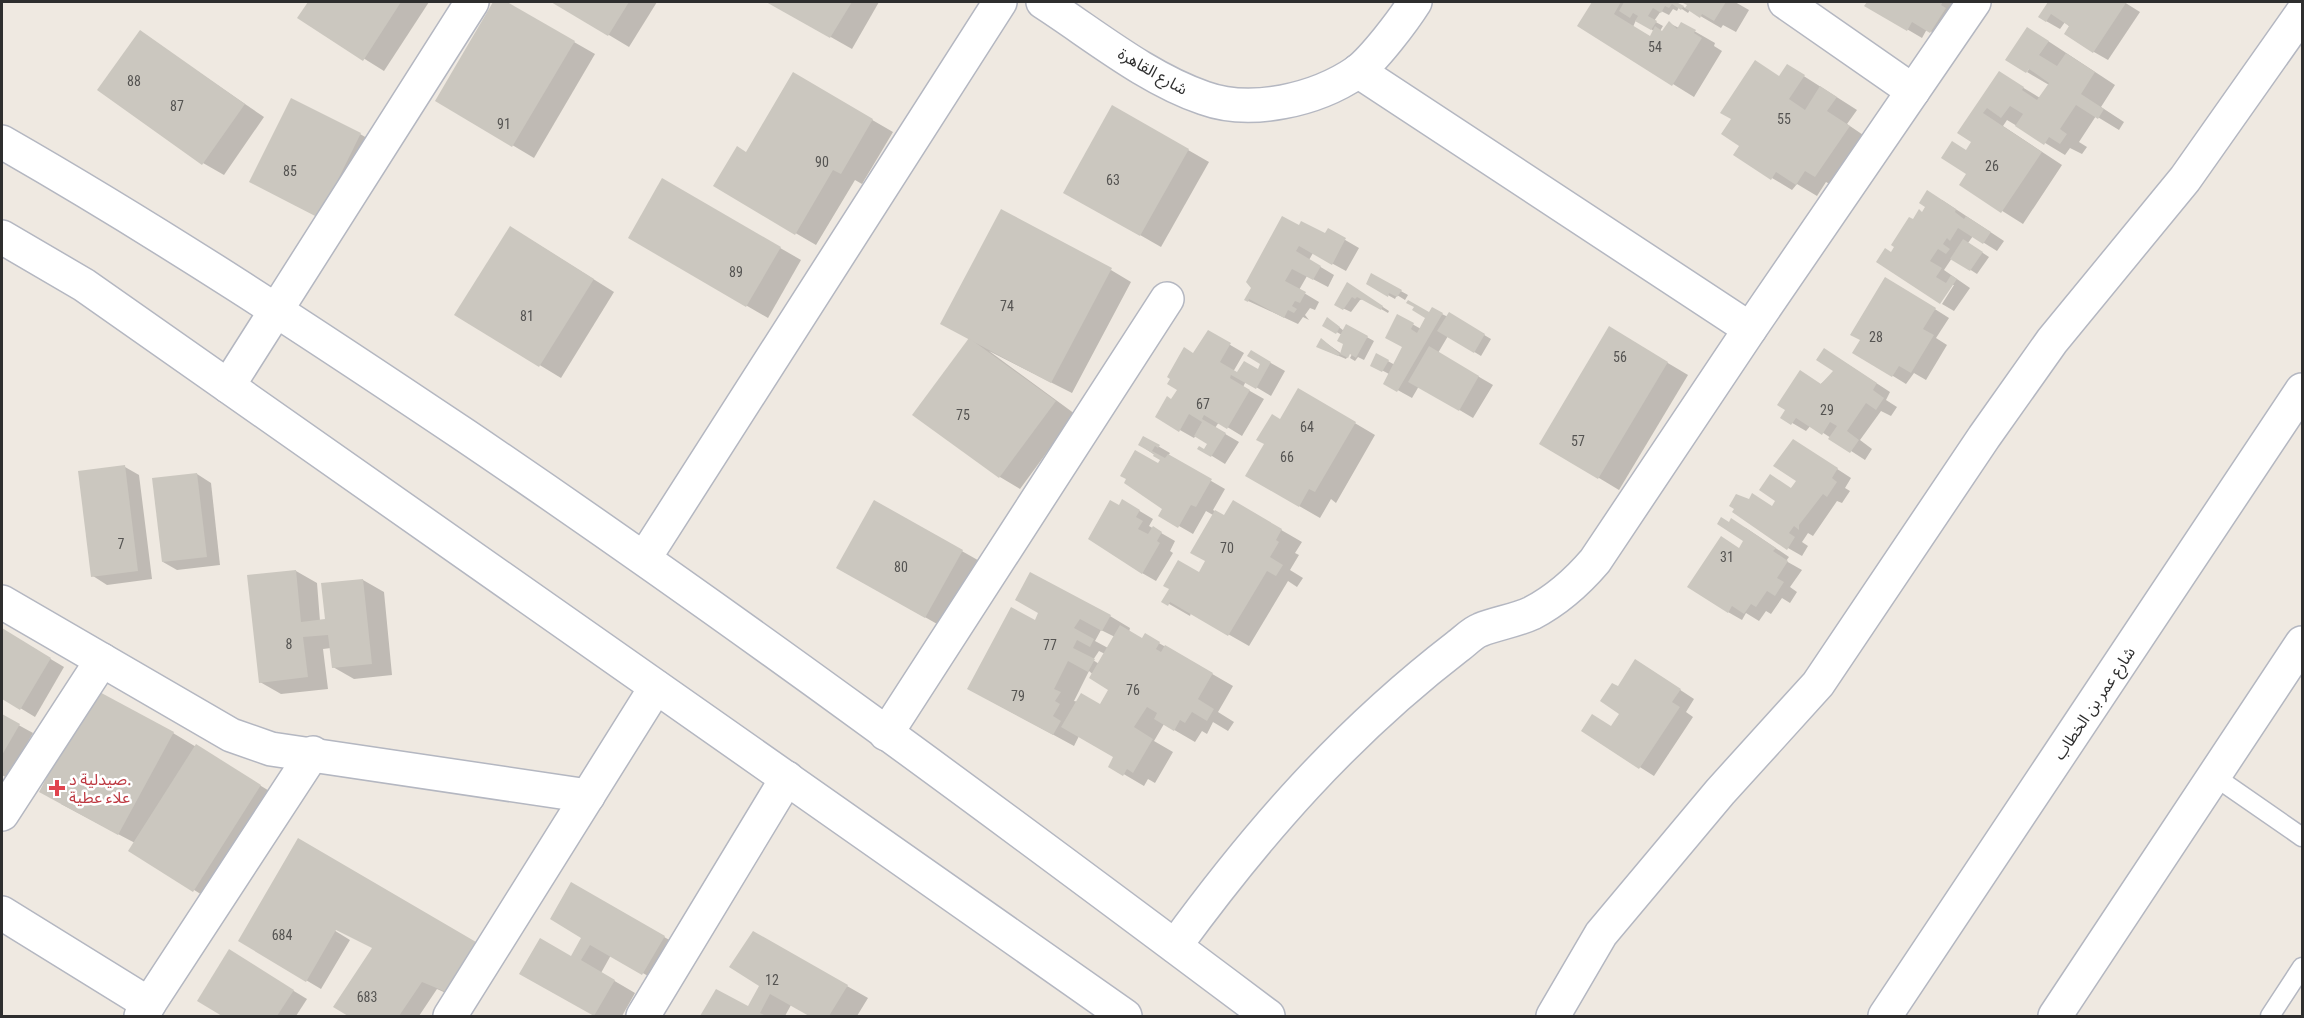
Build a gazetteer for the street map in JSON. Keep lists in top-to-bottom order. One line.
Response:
{"streets":{"street":["شارع القاهرة","شارع عمر بن الخطاب"]},"places":{"health":["صيدلية د. علاء عطية"]},"house_numbers":["54","88","87","55","91","90","26","85","63","89","74","81","28","56","67","29","75","64","57","66","7","70","31","80","8","77","76","79","684","12","683"]}
